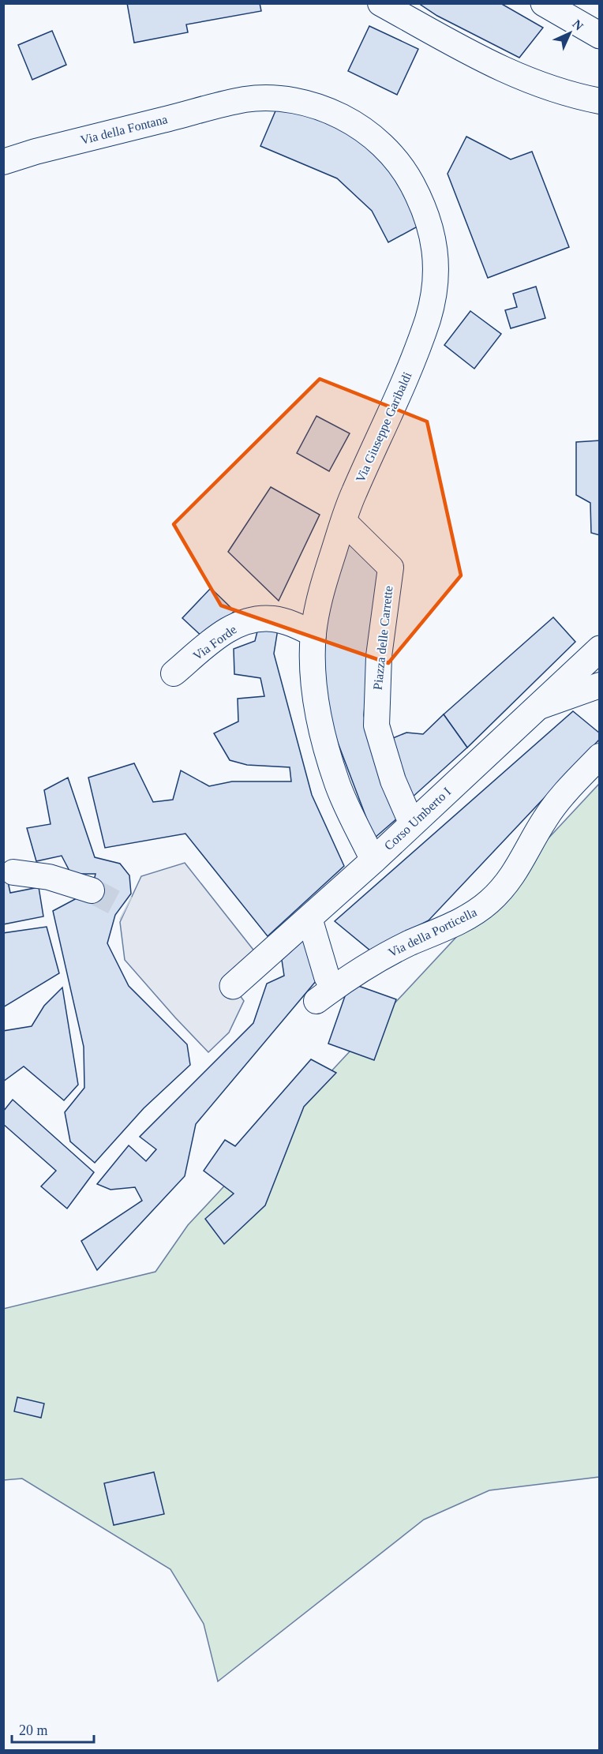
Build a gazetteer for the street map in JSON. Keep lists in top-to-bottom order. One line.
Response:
{"streets":{"street":["Via della Fontana","Via Giuseppe Garibaldi","Piazza delle Carrette","Via Forde","Corso Umberto I","Via della Porticella"]},"crossings":[["Via della Fontana","Via Giuseppe Garibaldi"],["Via Giuseppe Garibaldi","Piazza delle Carrette"],["Via Giuseppe Garibaldi","Via Forde"],["Via Giuseppe Garibaldi","Corso Umberto I"],["Piazza delle Carrette","Corso Umberto I"],["Corso Umberto I","Via della Porticella"]],"scale_bar":"20 m","north":"top right"}
